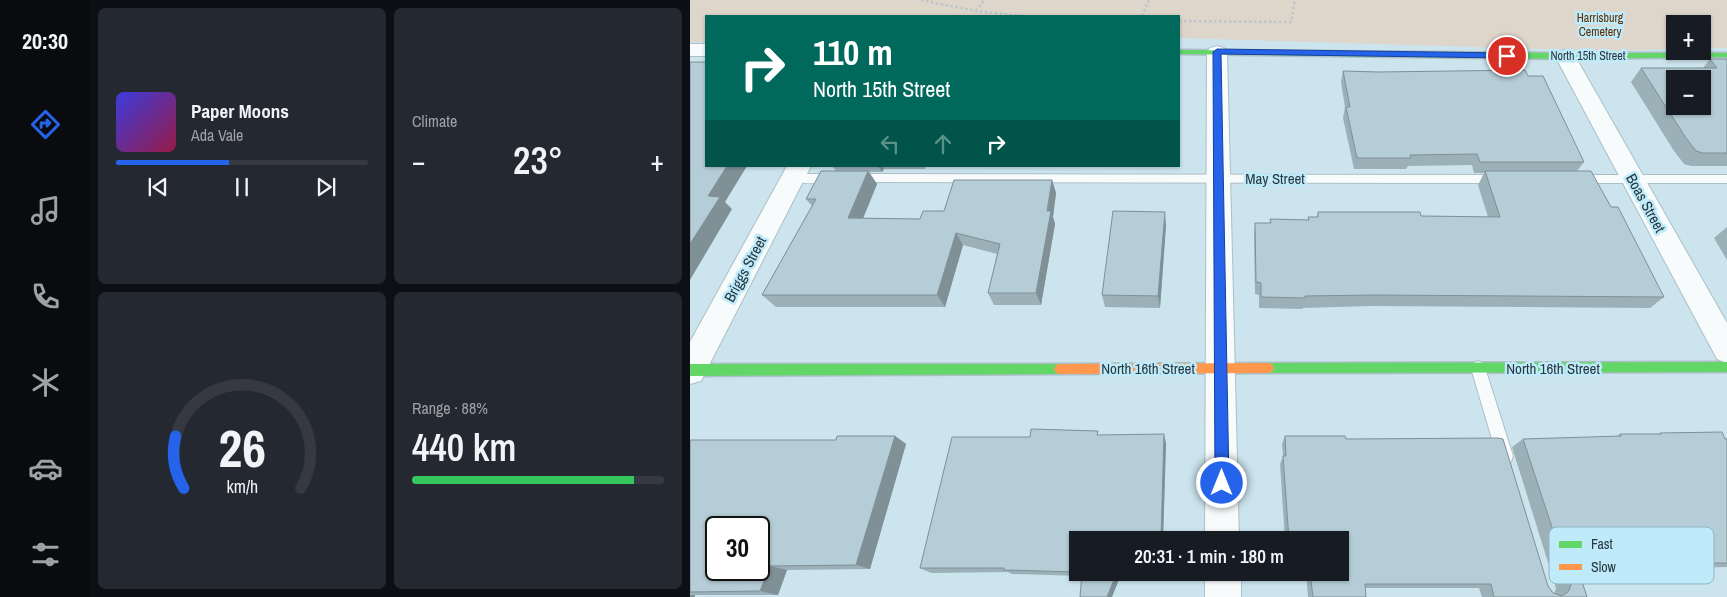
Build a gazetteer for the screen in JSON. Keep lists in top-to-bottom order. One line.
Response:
{"streets":{"street":["North 15th Street","Boas Street","Briggs Street","North 16th Street"],"lane":["May Street"]},"crossings":[["North 15th Street","Boas Street"],["May Street","Briggs Street"],["Briggs Street","North 16th Street"]],"parks":["Harrisburg Cemetery"],"legend":["Fast","Slow"],"page":{"tabs":"20:30","tile":["Climate",["Range · 88%","440 km"]],"map_buttons":["+","−"],"turn":["110 m","North 15th Street"],"song":["Paper Moons","Ada Vale"],"heat":["−","23°","+"],"limit":"30","trip":"20:31 · 1 min · 180 m","gauge":["26","km/h"]}}
